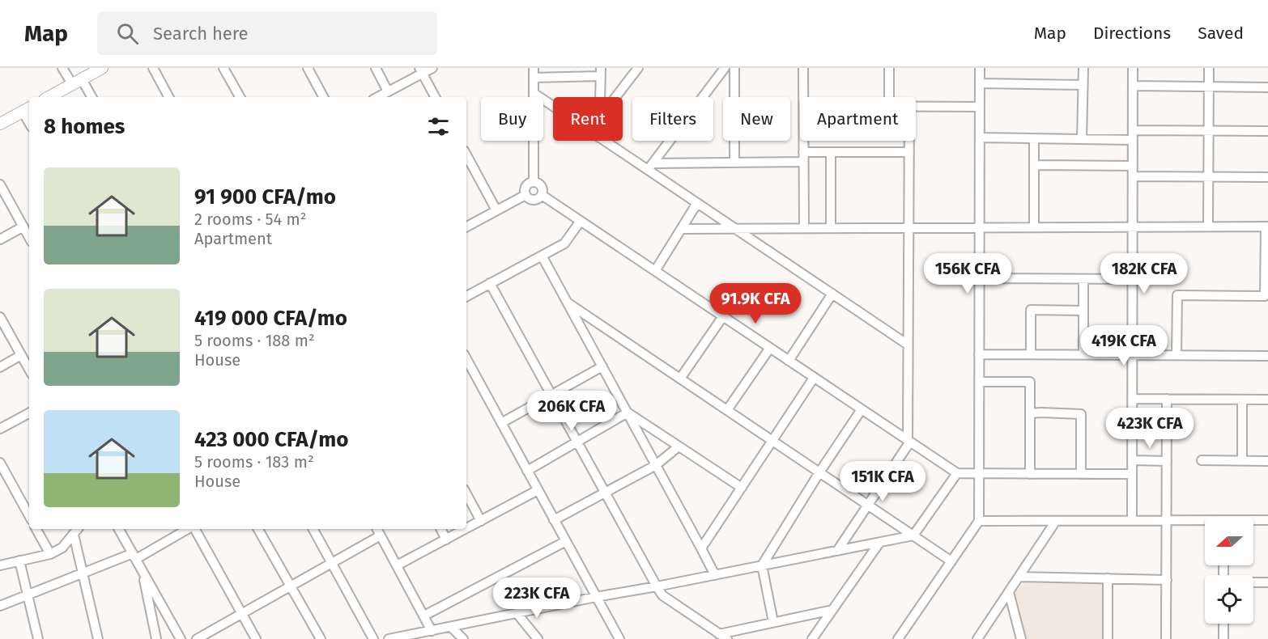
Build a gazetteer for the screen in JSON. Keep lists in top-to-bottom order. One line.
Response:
{"north":"left","page":{"header":"Map","search":"Search here","nav":["Map","Directions","Saved"],"chip":["Buy","Rent","Filters","New","Apartment"],"heading":"8 homes","list":[{"name":"91 900 CFA/mo","note":"2 rooms · 54 m² · Apartment"},{"name":"419 000 CFA/mo","note":"5 rooms · 188 m² · House"},{"name":"423 000 CFA/mo","note":"5 rooms · 183 m² · House"}],"price":["156K CFA","182K CFA","91.9K CFA","419K CFA","206K CFA","423K CFA","151K CFA","223K CFA"]}}
